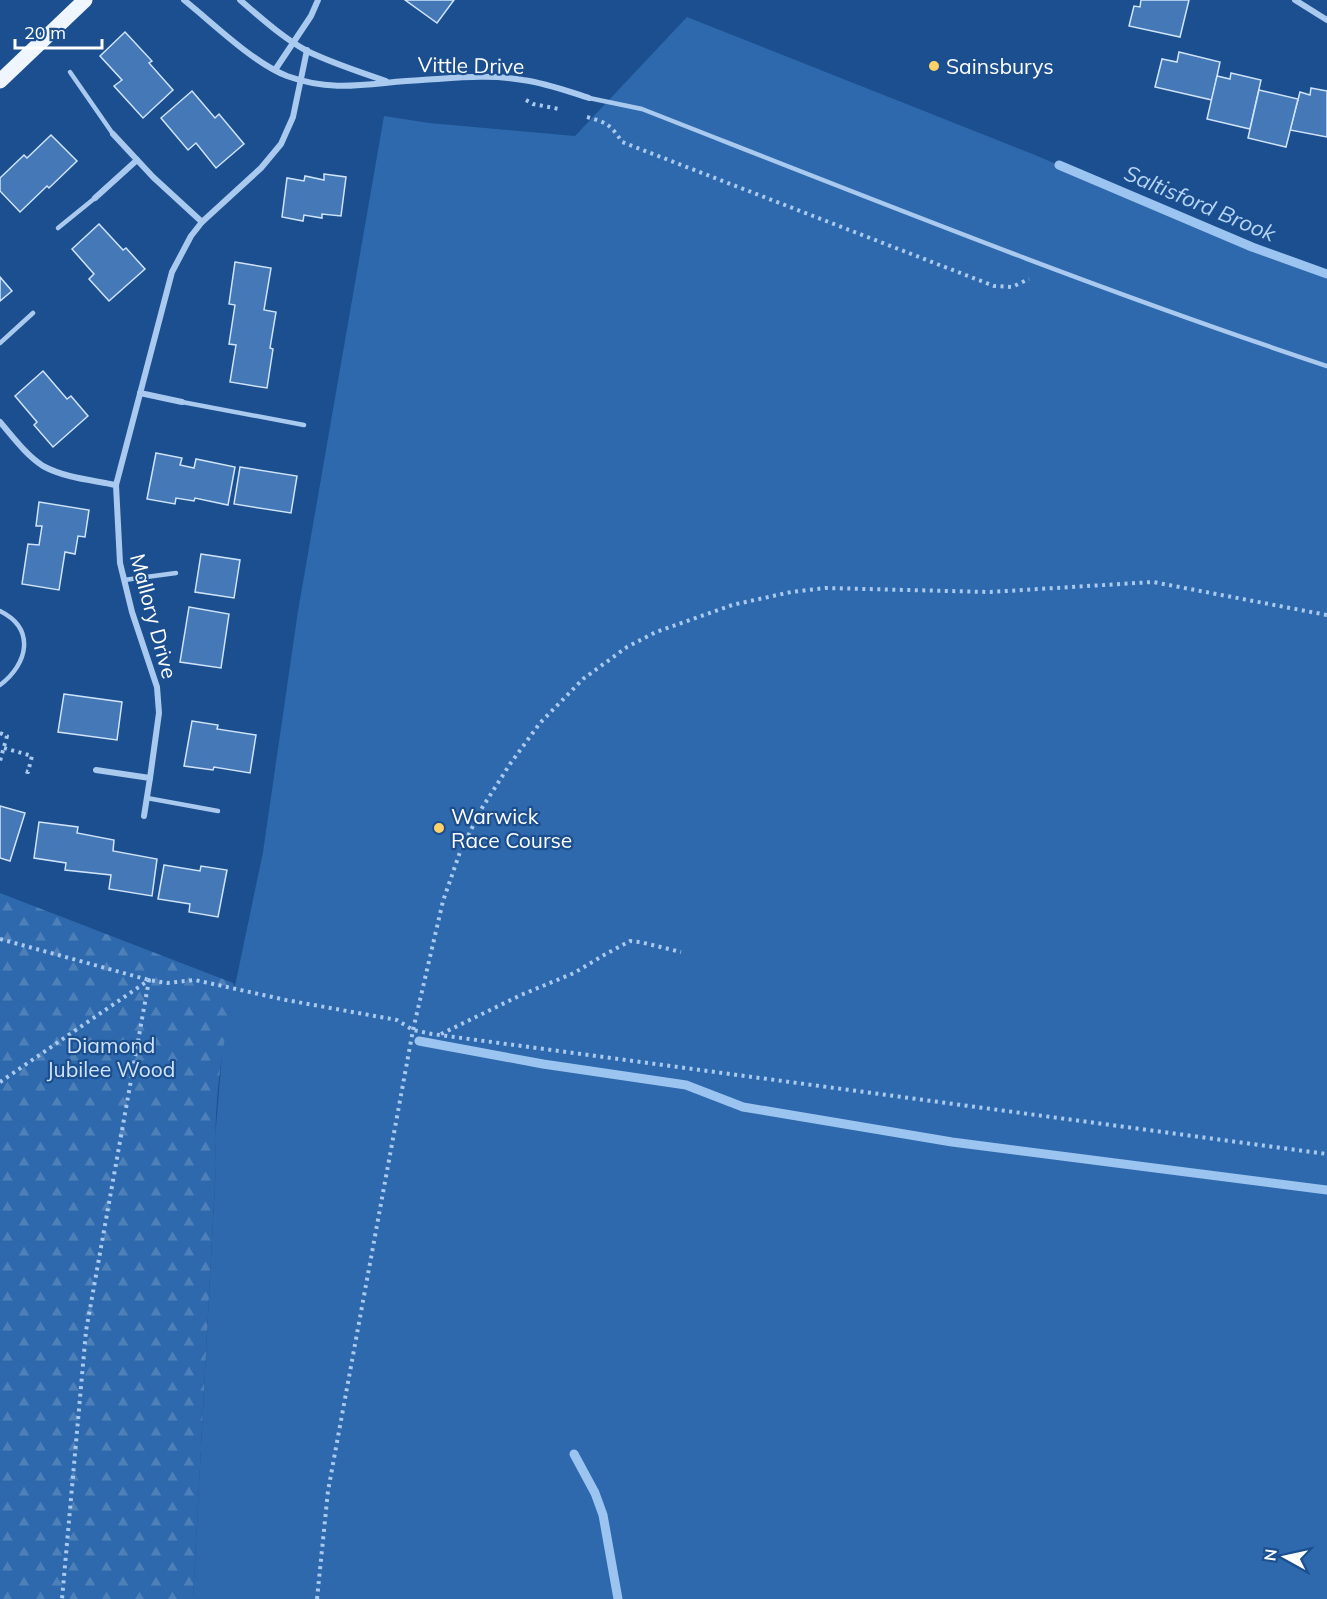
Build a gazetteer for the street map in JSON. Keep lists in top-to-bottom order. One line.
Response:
{"streets":{"street":["Vittle Drive","Mallory Drive"]},"crossings":[["Vittle Drive","Mallory Drive"]],"water":["Saltisford Brook"],"parks":["Diamond Jubilee Wood"],"places":["Sainsburys","Warwick Race Course"],"scale_bar":"20 m","north":"left"}
